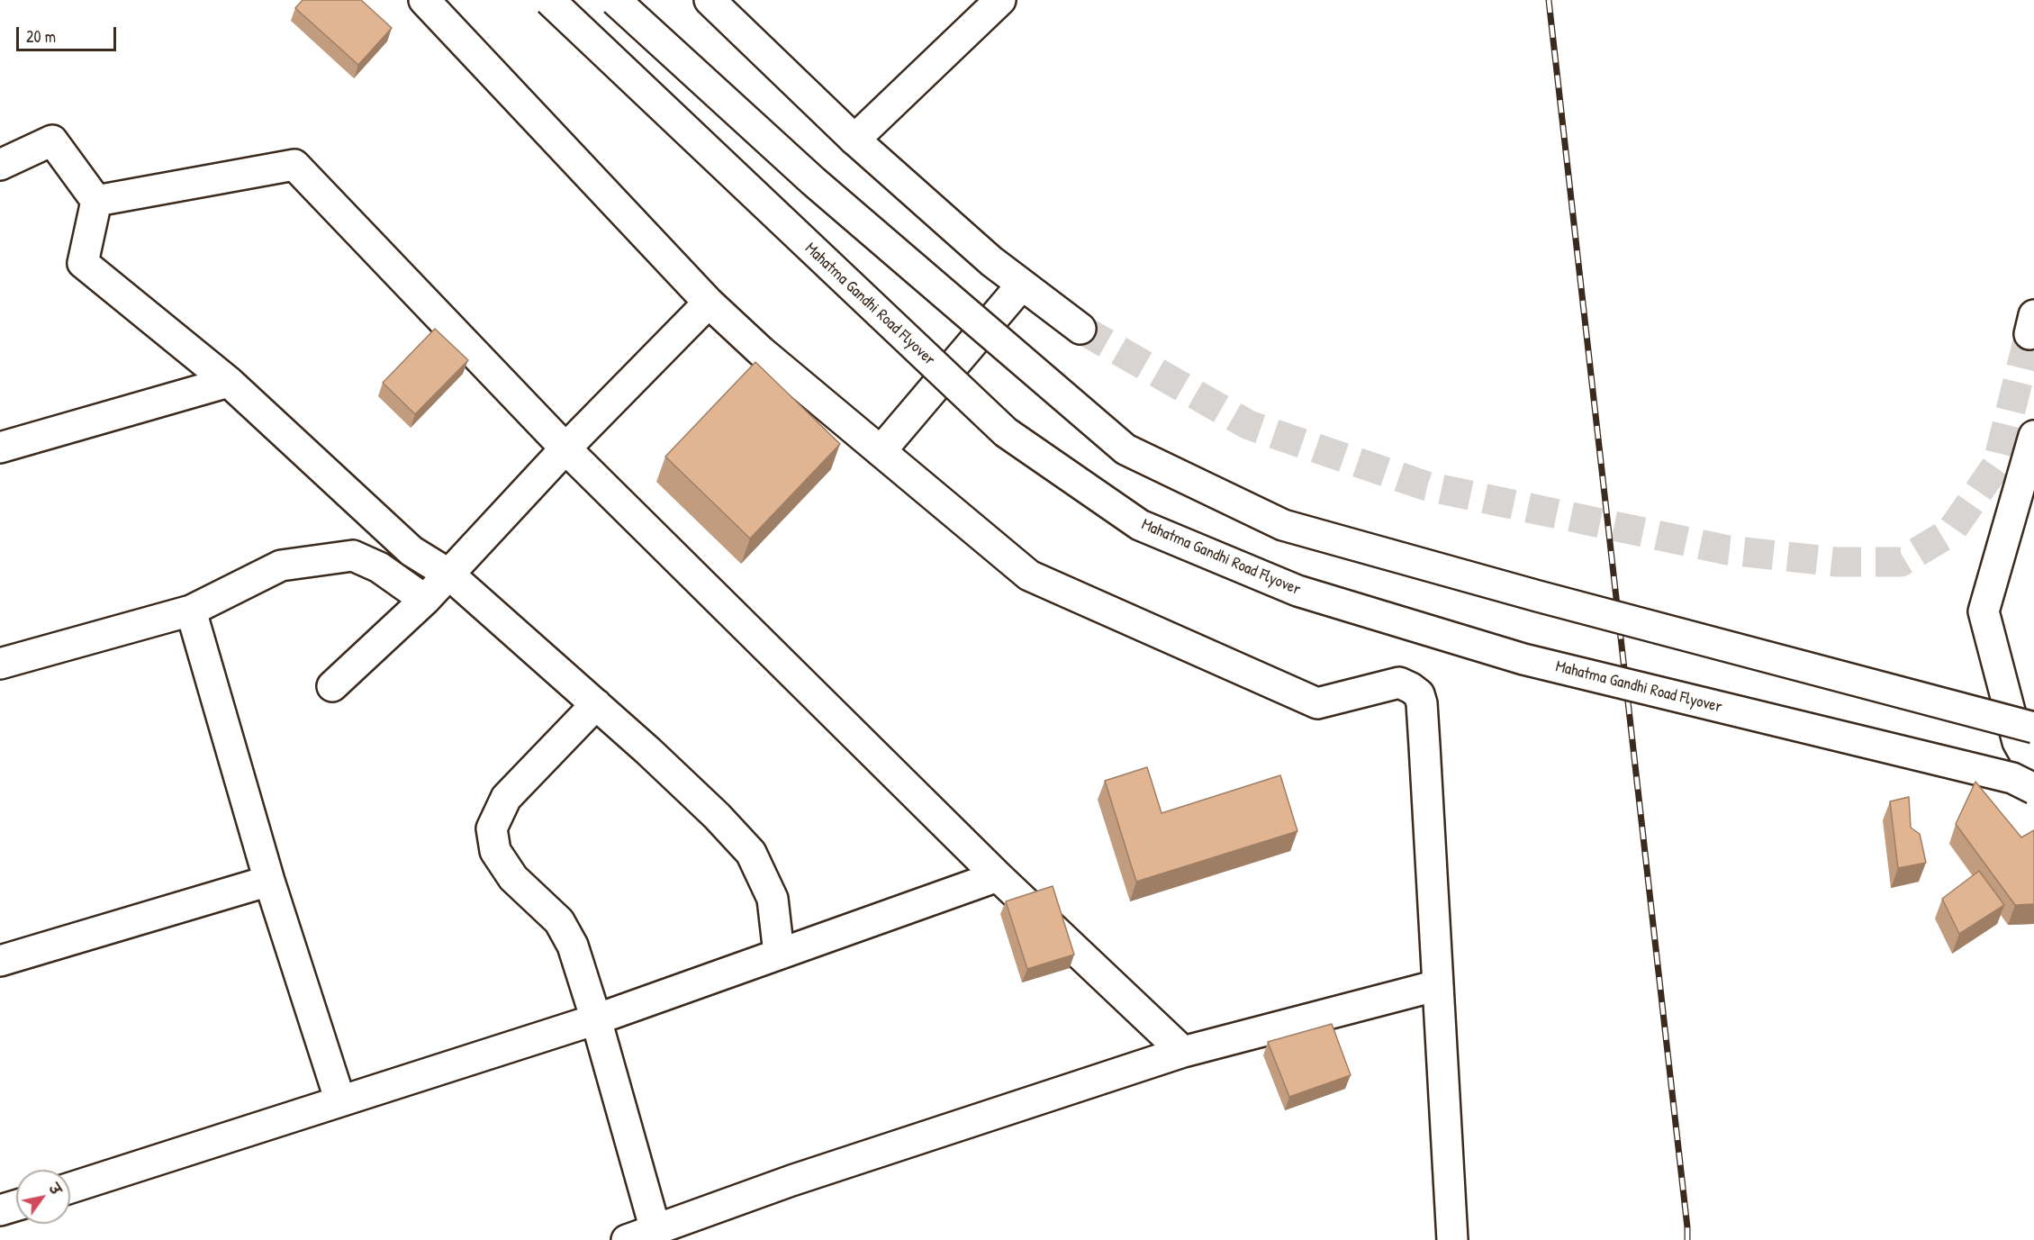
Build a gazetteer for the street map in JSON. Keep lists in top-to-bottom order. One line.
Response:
{"streets":{"street":["Mahatma Gandhi Road Flyover"]},"scale_bar":"20 m","north":"top right"}
